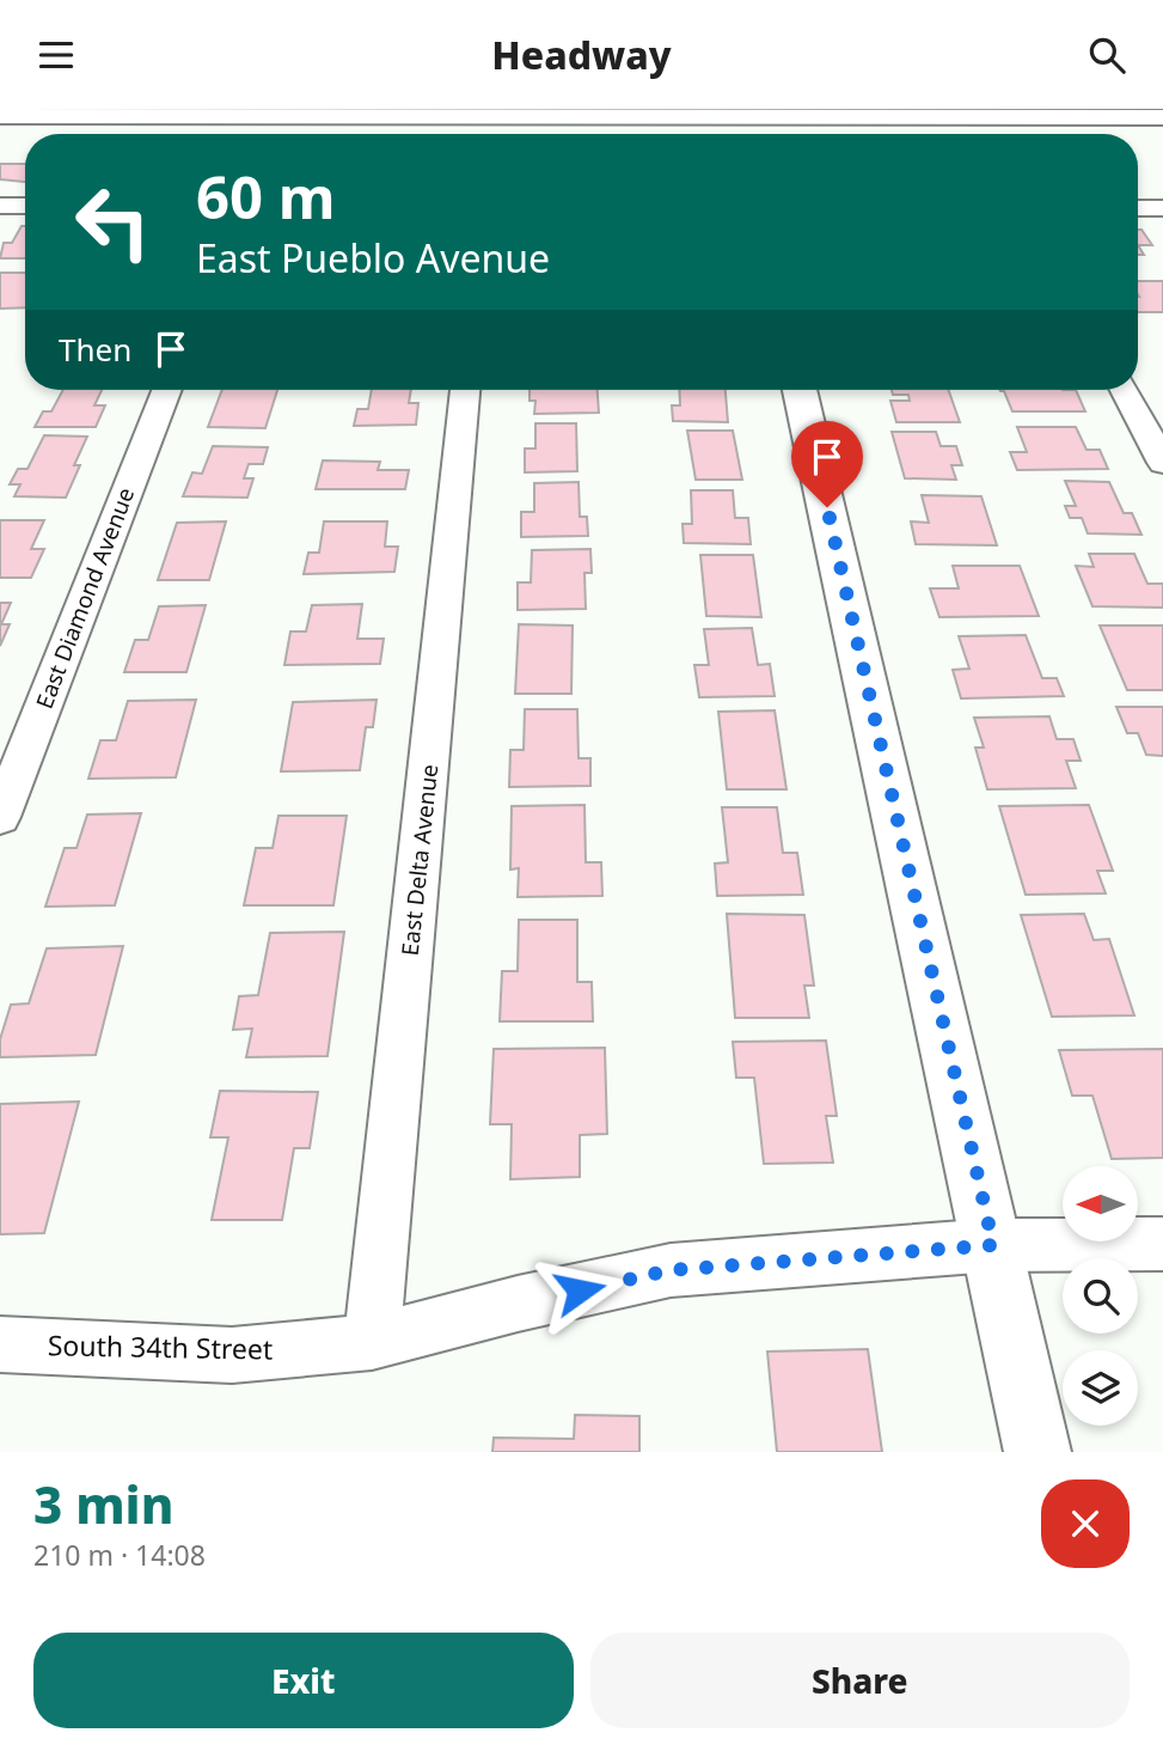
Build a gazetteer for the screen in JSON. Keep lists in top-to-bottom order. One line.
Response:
{"streets":{"street":["East Diamond Avenue","East Delta Avenue","South 34th Street"]},"crossings":[["East Delta Avenue","South 34th Street"]],"north":"left","page":{"header":"Headway","turn":["60 m","East Pueblo Avenue"],"then":"Then","heading":["3 min","210 m · 14:08"],"buttons":["Exit","Share"]}}
